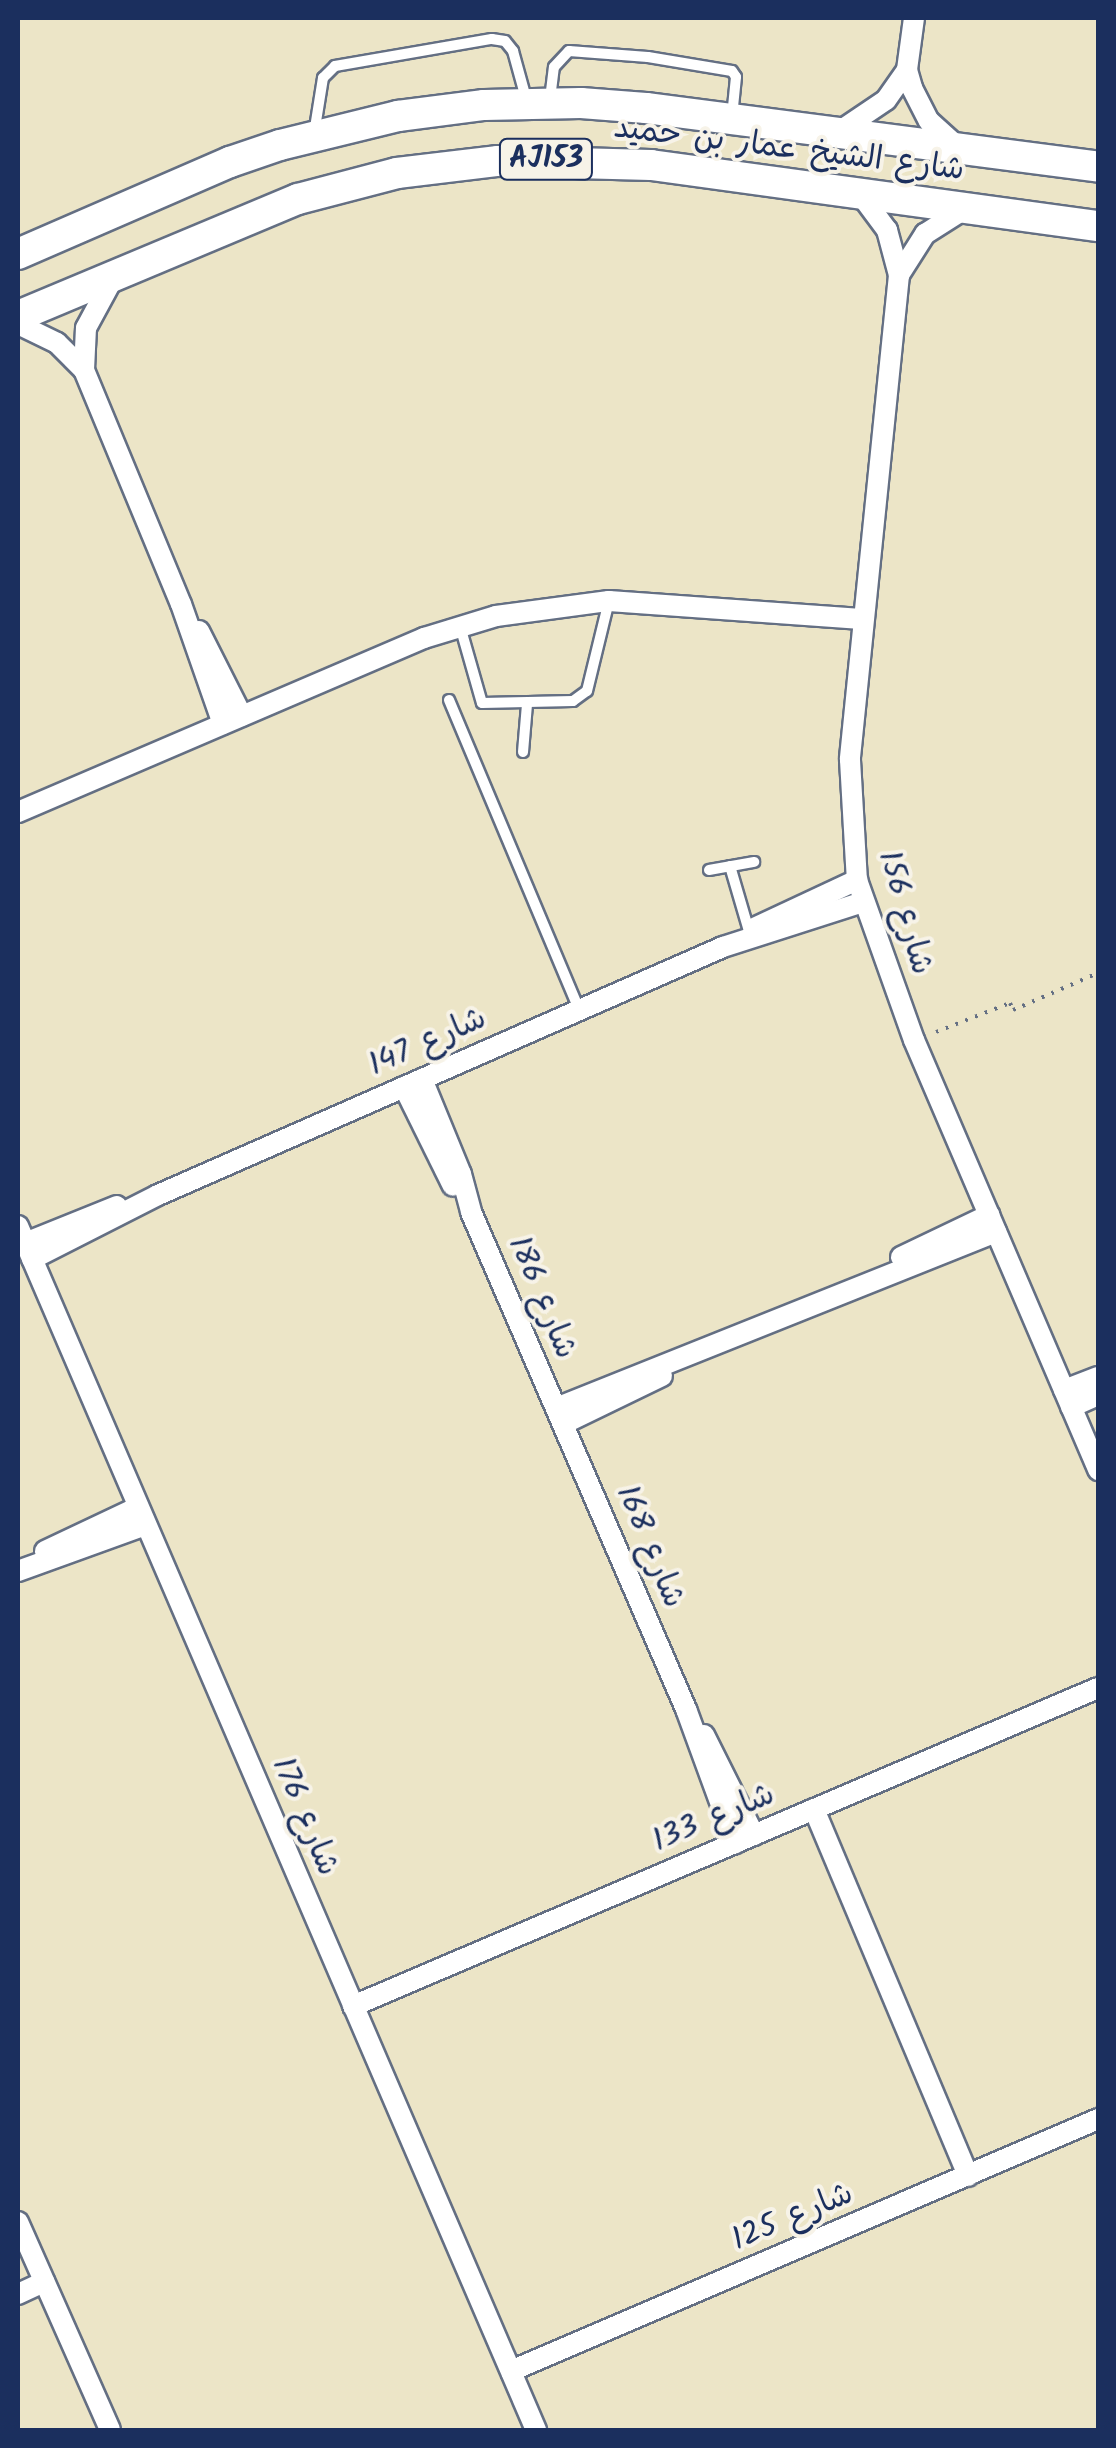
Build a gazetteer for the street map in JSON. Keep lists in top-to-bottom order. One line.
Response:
{"streets":{"main road":["شارع الشيخ عمار بن حميد","AJ153"],"street":["شارع 156","شارع 147","شارع 186","شارع 168","شارع 176","شارع 133","شارع 125"]},"crossings":[["شارع الشيخ عمار بن حميد","شارع 156"],["شارع 156","شارع 147"],["شارع 147","شارع 186"],["شارع 147","شارع 176"],["شارع 186","شارع 168"],["شارع 168","شارع 133"],["شارع 176","شارع 133"],["شارع 176","شارع 125"]]}
